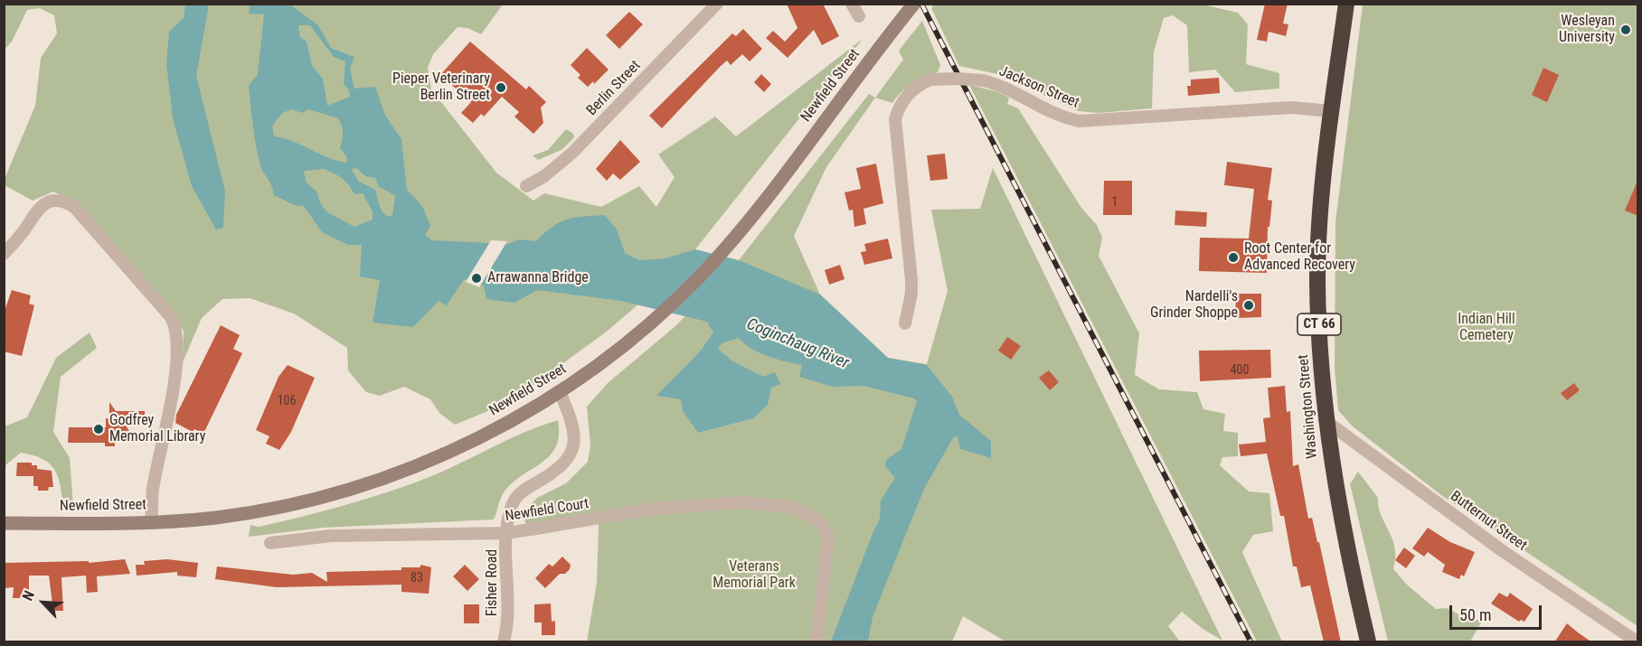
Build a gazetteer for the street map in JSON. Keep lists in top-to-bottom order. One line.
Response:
{"streets":{"highway":["CT 66","Washington Street"],"main road":["Newfield Street"],"street":["Jackson Street","Berlin Street","Newfield Court","Butternut Street","Fisher Road"]},"crossings":[["Newfield Street","Fisher Road"],["Jackson Street","Washington Street"],["Washington Street","Butternut Street"],["Newfield Court","Fisher Road"]],"water":["Coginchaug River"],"parks":["Indian Hill Cemetery","Veterans Memorial Park"],"places":["Wesleyan University","Pieper Veterinary Berlin Street","Root Center for Advanced Recovery","Arrawanna Bridge","Nardelli's Grinder Shoppe","Godfrey Memorial Library"],"house_numbers":["1","400","106","83"],"scale_bar":"50 m","north":"top left"}
